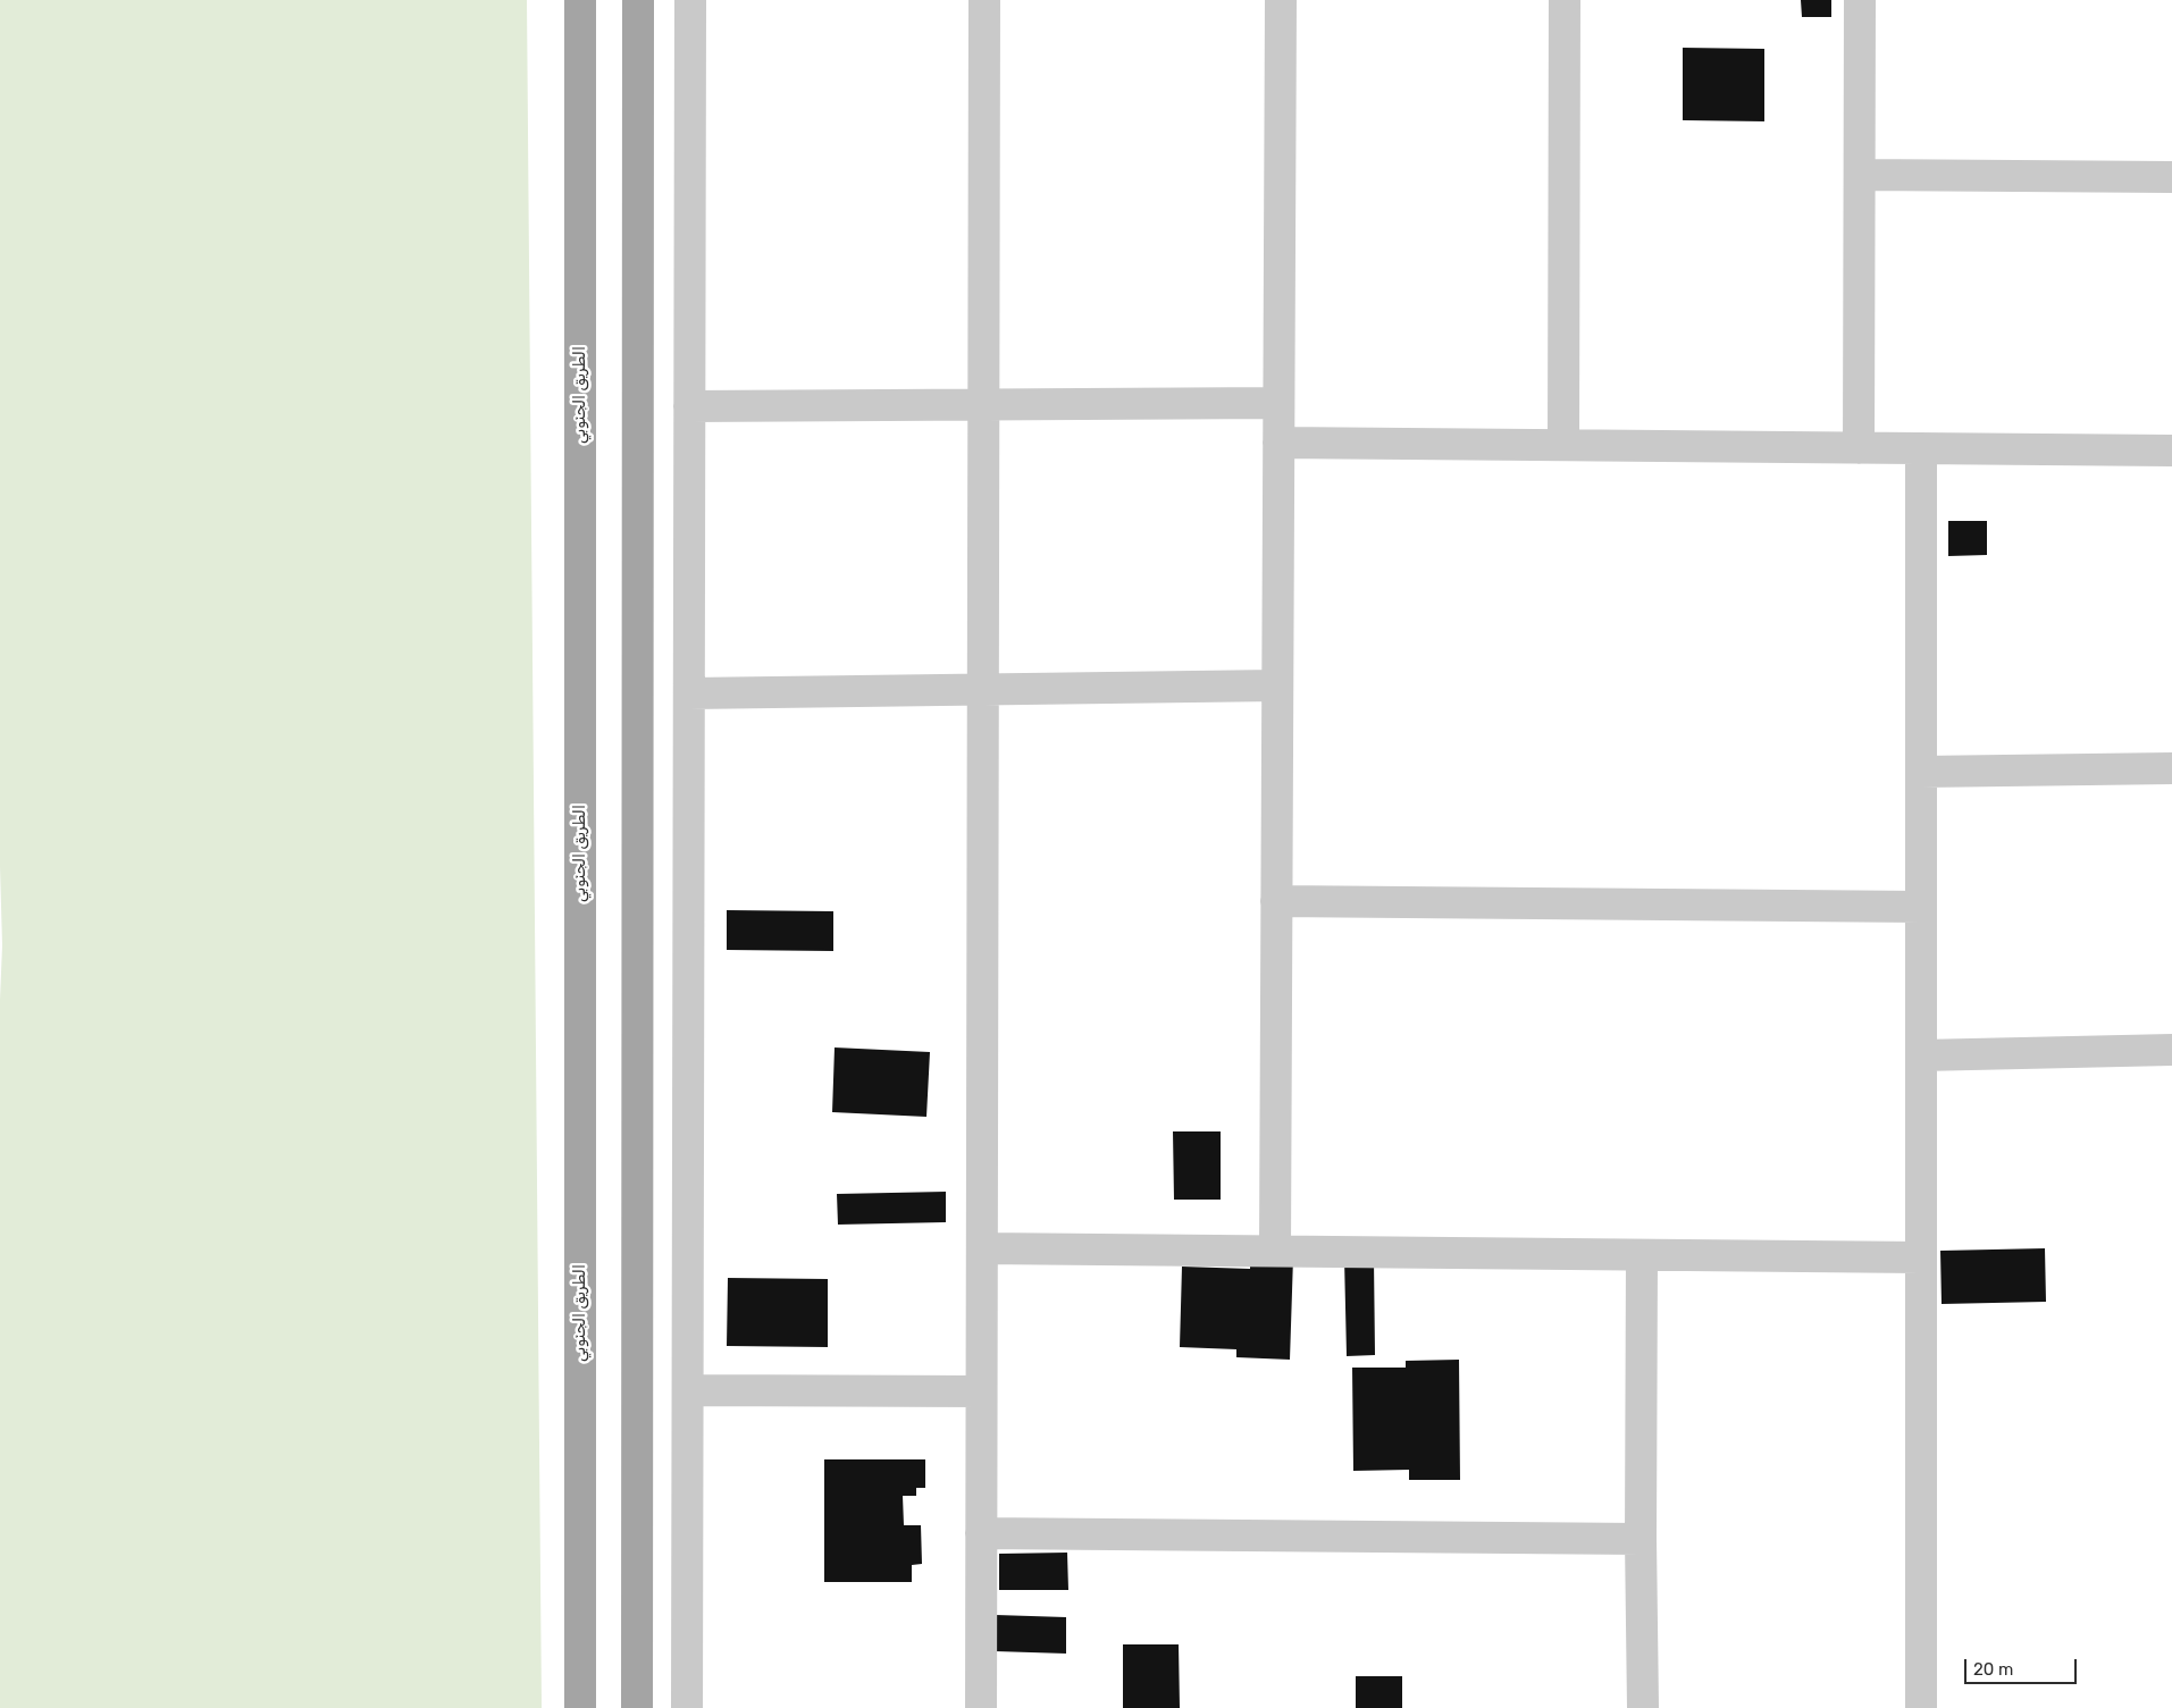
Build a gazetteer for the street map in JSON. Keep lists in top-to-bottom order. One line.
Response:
{"streets":{"main road":["الطريق الجنوبي"]},"scale_bar":"20 m"}
